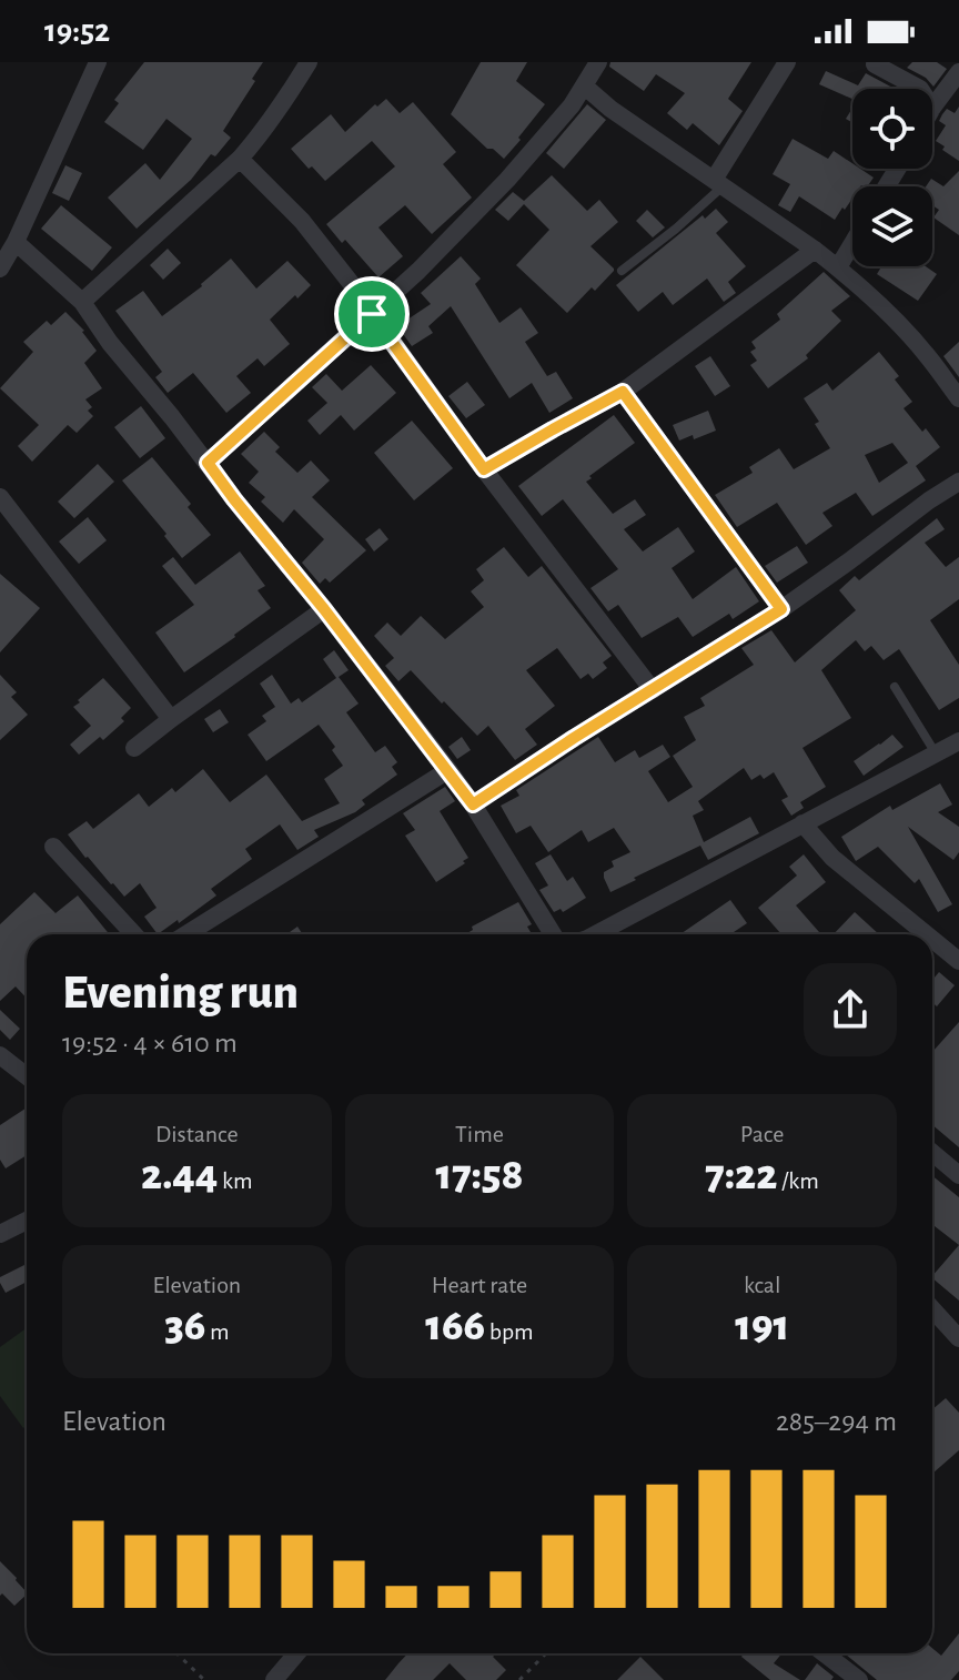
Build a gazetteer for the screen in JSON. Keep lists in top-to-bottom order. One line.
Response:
{"page":{"status":"19:52","heading":["Evening run","19:52 · 4 × 610 m"],"stats":[["Distance","2.44 km"],["Time","17:58"],["Pace","7:22 /km"],["Elevation","36 m"],["Heart rate","166 bpm"],["kcal","191"]],"chart":["Elevation","285–294 m"]}}
